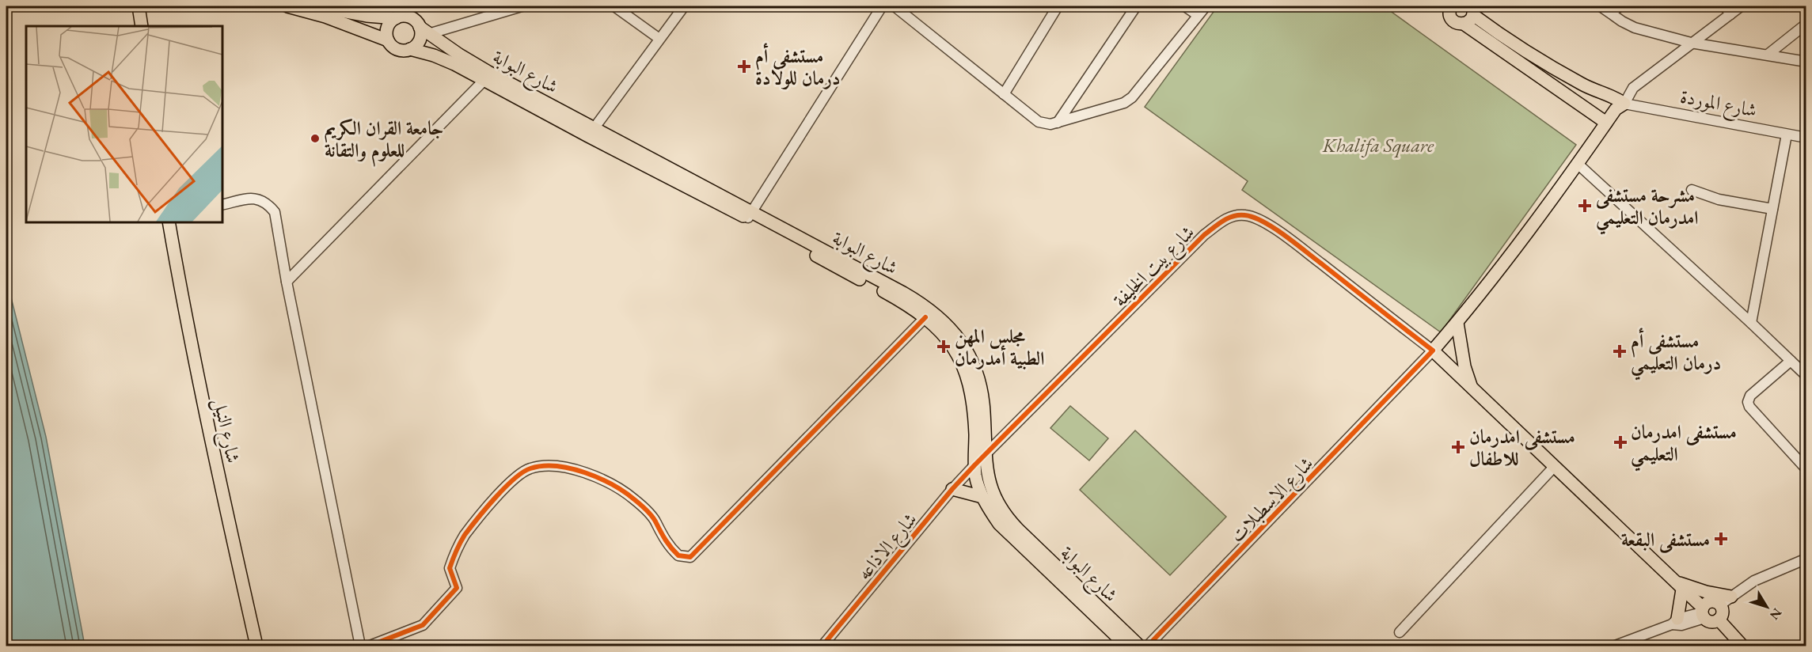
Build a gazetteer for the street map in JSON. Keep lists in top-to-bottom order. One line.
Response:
{"streets":{"main road":["شارع البوابة","شارع النيل"],"street":["شارع الموردة","شارع بيت الخليفة","شارع الاسطبلات","شارع الاذاعه"]},"crossings":[["شارع البوابة","شارع بيت الخليفة"],["شارع البوابة","شارع الاذاعه"],["شارع بيت الخليفة","شارع الاسطبلات"],["شارع بيت الخليفة","شارع الاذاعه"]],"parks":["Khalifa Square"],"places":{"health":["مستشفى أم درمان للولادة","مشرحة مستشفى امدرمان التعليمي","مجلس المهن الطبية أمدرمان","مستشفى أم درمان التعليمي","مستشفى امدرمان التعليمي","مستشفى امدرمان للاطفال","مستشفى البقعة"],"other":["جامعة القران الكريم للعلوم والتقانة"]},"north":"bottom right"}
